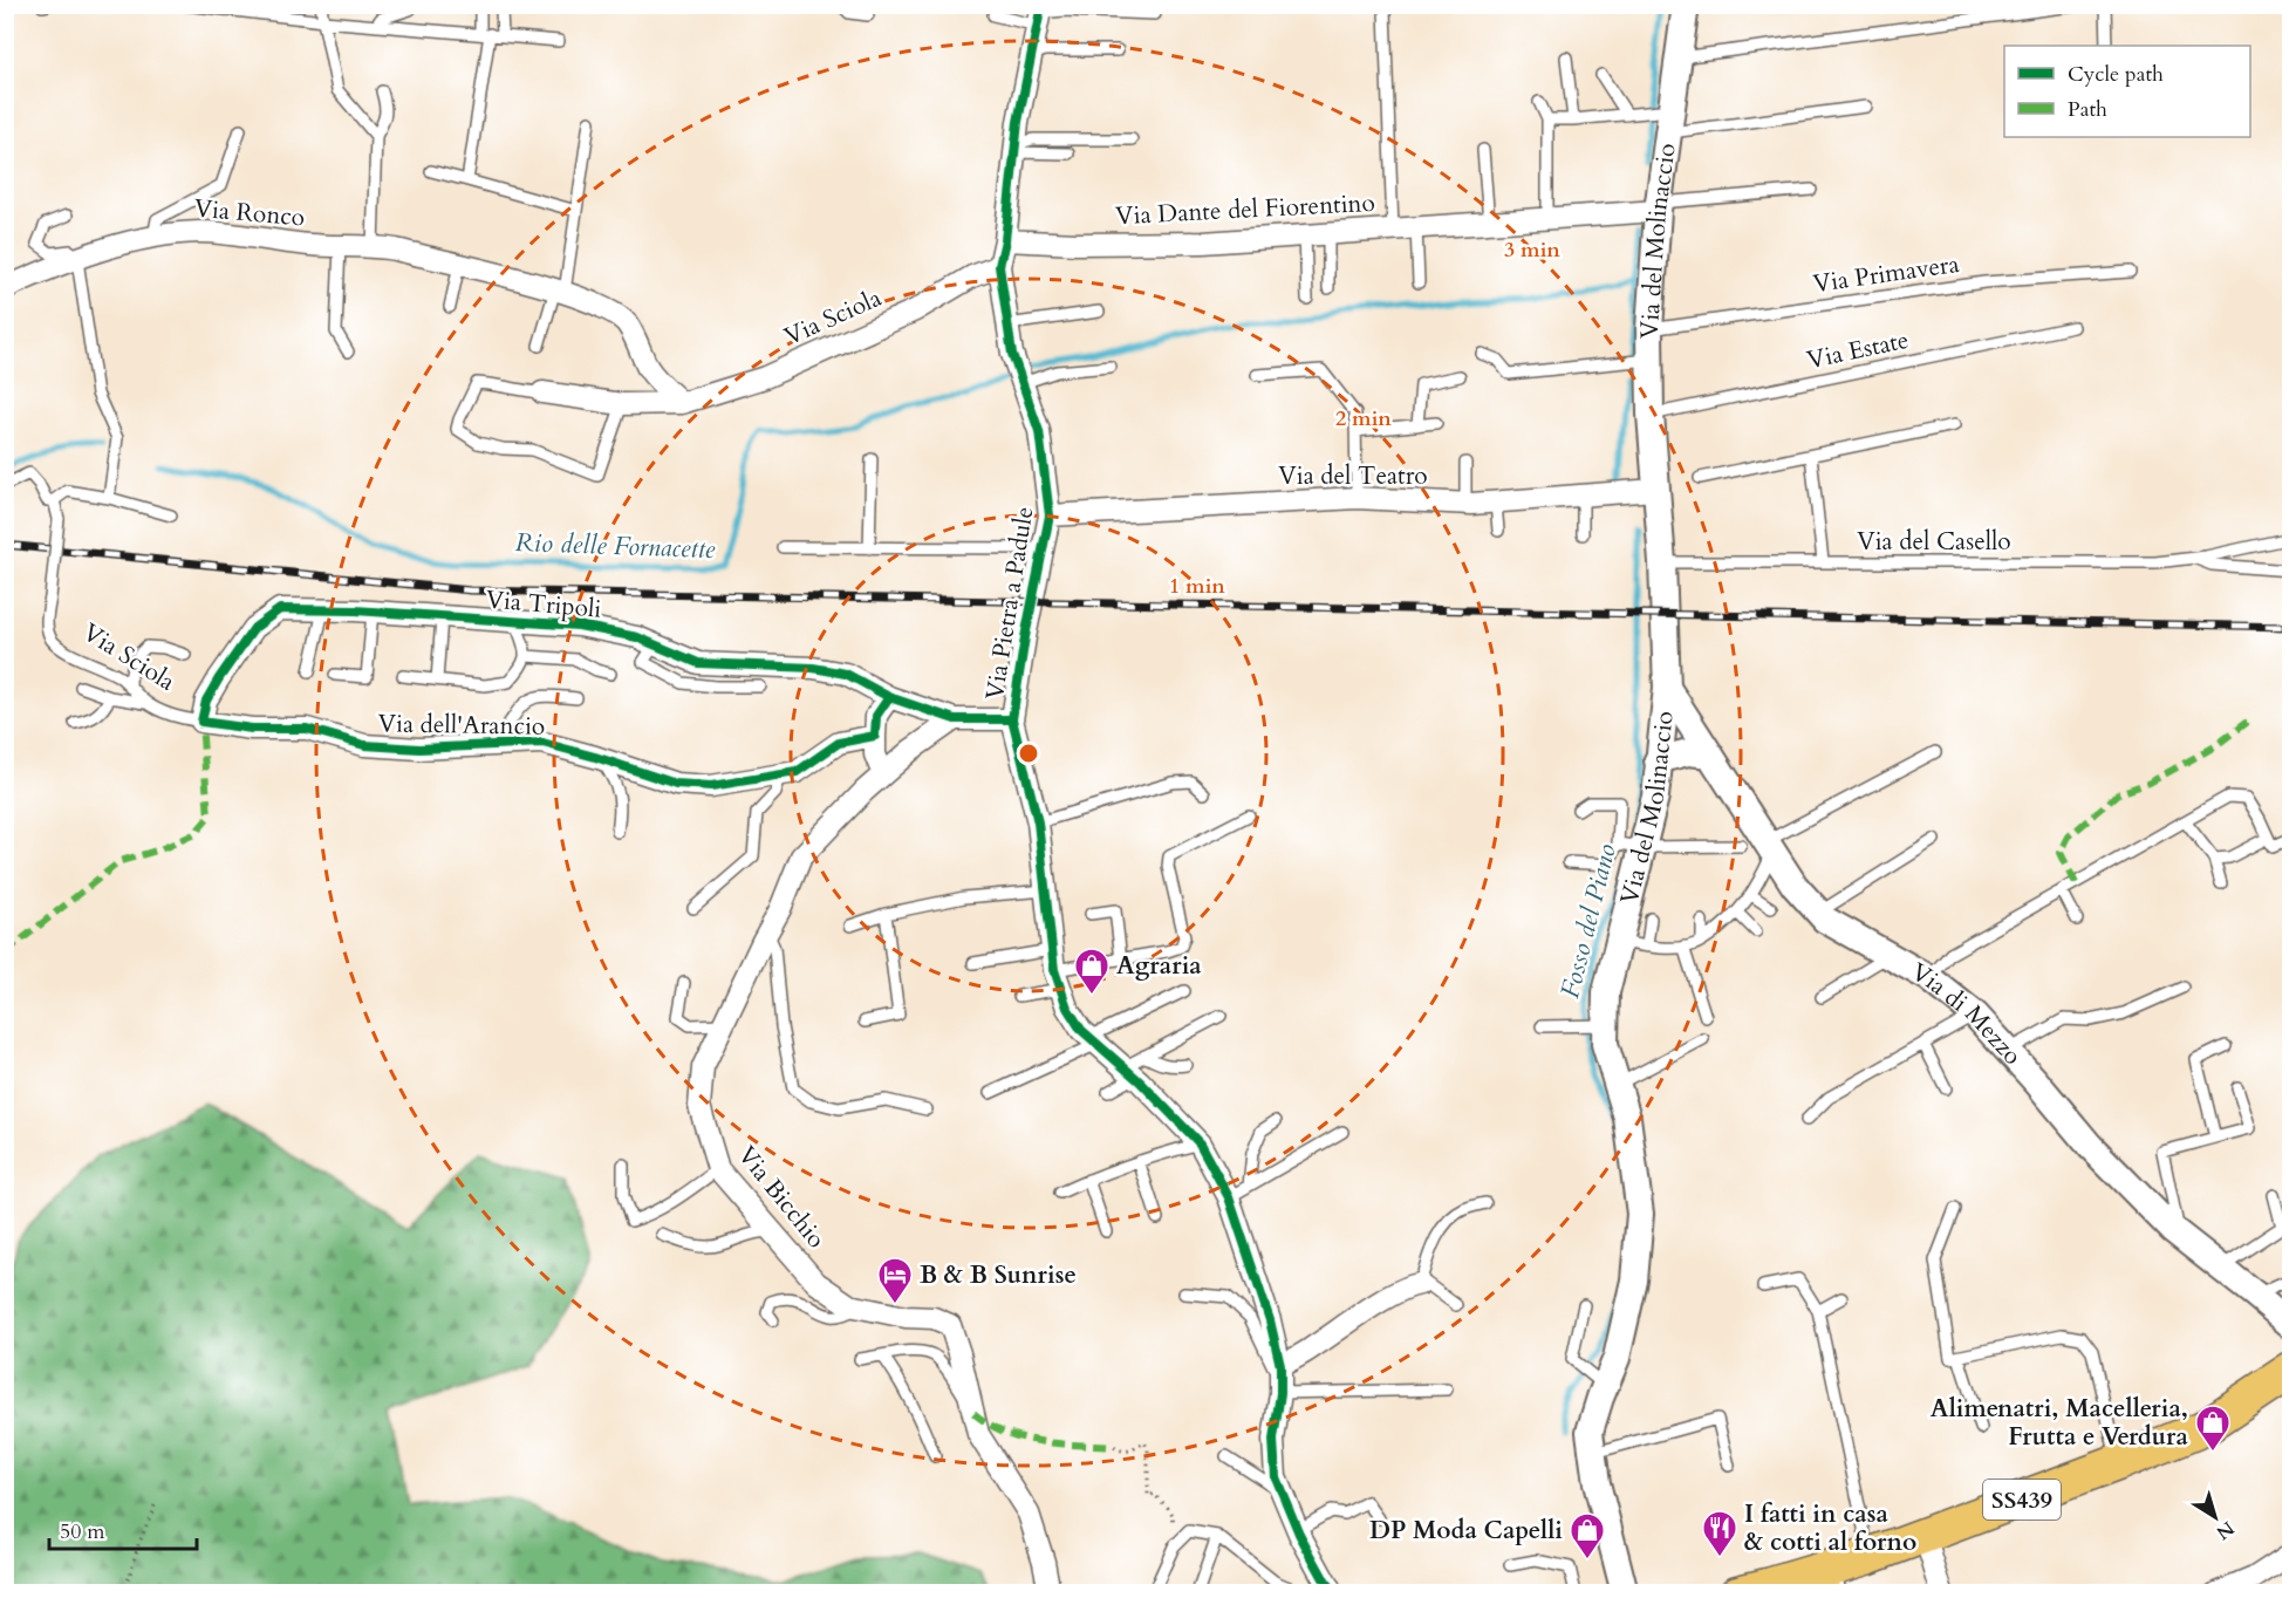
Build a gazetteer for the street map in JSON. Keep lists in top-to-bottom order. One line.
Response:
{"streets":{"main road":["SS439"],"street":["Via Dante del Fiorentino","Via Ronco","Via del Molinaccio","Via Sciola","Via del Teatro","Via Pietra a Padule","Via Tripoli","Via dell'Arancio","Via di Mezzo","Via Bicchio"],"lane":["Via Primavera","Via Estate","Via del Casello"]},"crossings":[["Via Dante del Fiorentino","Via del Molinaccio"],["Via Dante del Fiorentino","Via Pietra a Padule"],["Via Ronco","Via Sciola"],["Via del Molinaccio","Via Primavera"],["Via del Molinaccio","Via Estate"],["Via del Molinaccio","Via del Teatro"],["Via del Molinaccio","Via del Casello"],["Via del Molinaccio","Via di Mezzo"],["Via Sciola","Via Pietra a Padule"],["Via Sciola","Via Tripoli"],["Via Sciola","Via dell'Arancio"],["Via del Teatro","Via Pietra a Padule"],["Via Pietra a Padule","Via Tripoli"],["Via Tripoli","Via dell'Arancio"],["Via Tripoli","Via Bicchio"]],"water":["Rio delle Fornacette","Fosso del Piano"],"places":{"shop":["Agraria","Alimenatri, Macelleria, Frutta e Verdura","DP Moda Capelli"],"hotel":["B & B Sunrise"],"restaurant":["I fatti in casa & cotti al forno"]},"legend":["Cycle path","Path"],"scale_bar":"50 m","north":"bottom right","rings":["3 min","2 min","1 min"]}
